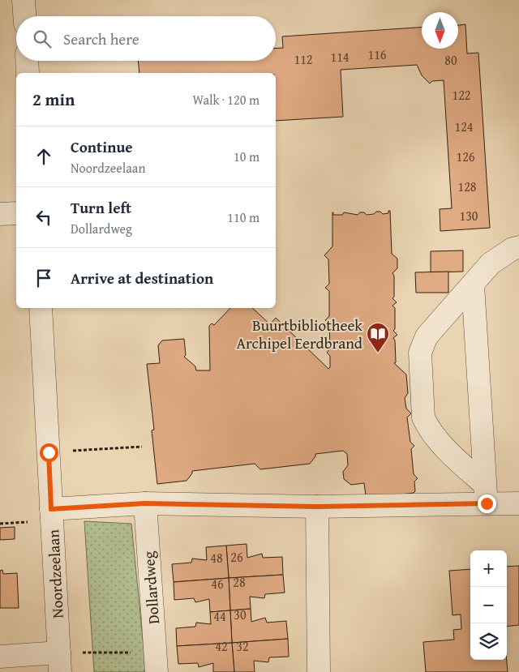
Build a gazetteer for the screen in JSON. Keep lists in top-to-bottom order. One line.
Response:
{"streets":{"street":["Noordzeelaan","Dollardweg"]},"places":{"library":["Buurtbibliotheek Archipel Eerdbrand"]},"house_numbers":["116","114","112","80","122","124","126","128","130","26","48","28","46","30","44","42","32"],"north":"bottom","page":{"search":"Search here","heading":["2 min","Walk · 120 m"],"list":[["Continue","Noordzeelaan","10 m"],["Turn left","Dollardweg","110 m"],"Arrive at destination"],"map_buttons":["+","−"]}}
